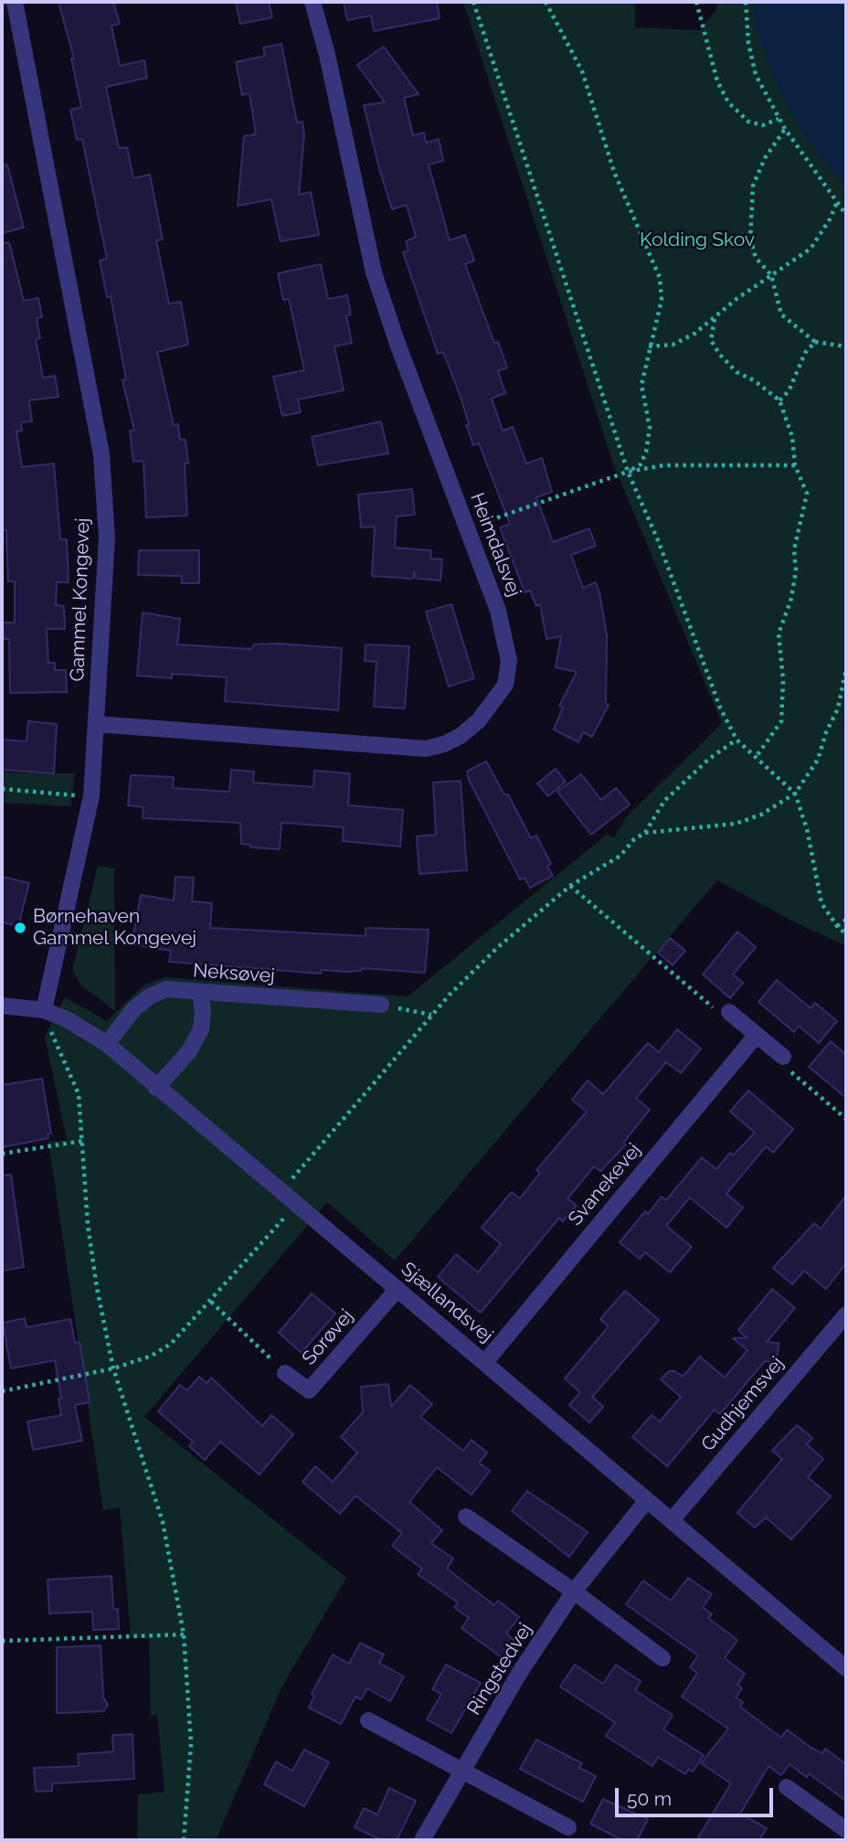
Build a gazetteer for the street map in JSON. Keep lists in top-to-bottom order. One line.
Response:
{"streets":{"street":["Heimdalsvej","Gammel Kongevej","Neksøvej","Svanekevej","Sjællandsvej","Sorøvej","Gudhjemsvej","Ringstedvej"]},"crossings":[["Heimdalsvej","Gammel Kongevej"],["Gammel Kongevej","Sjællandsvej"],["Neksøvej","Sjællandsvej"],["Svanekevej","Sjællandsvej"],["Sjællandsvej","Sorøvej"],["Sjællandsvej","Gudhjemsvej"],["Sjællandsvej","Ringstedvej"]],"parks":["Kolding Skov"],"places":["Børnehaven Gammel Kongevej"],"scale_bar":"50 m"}
